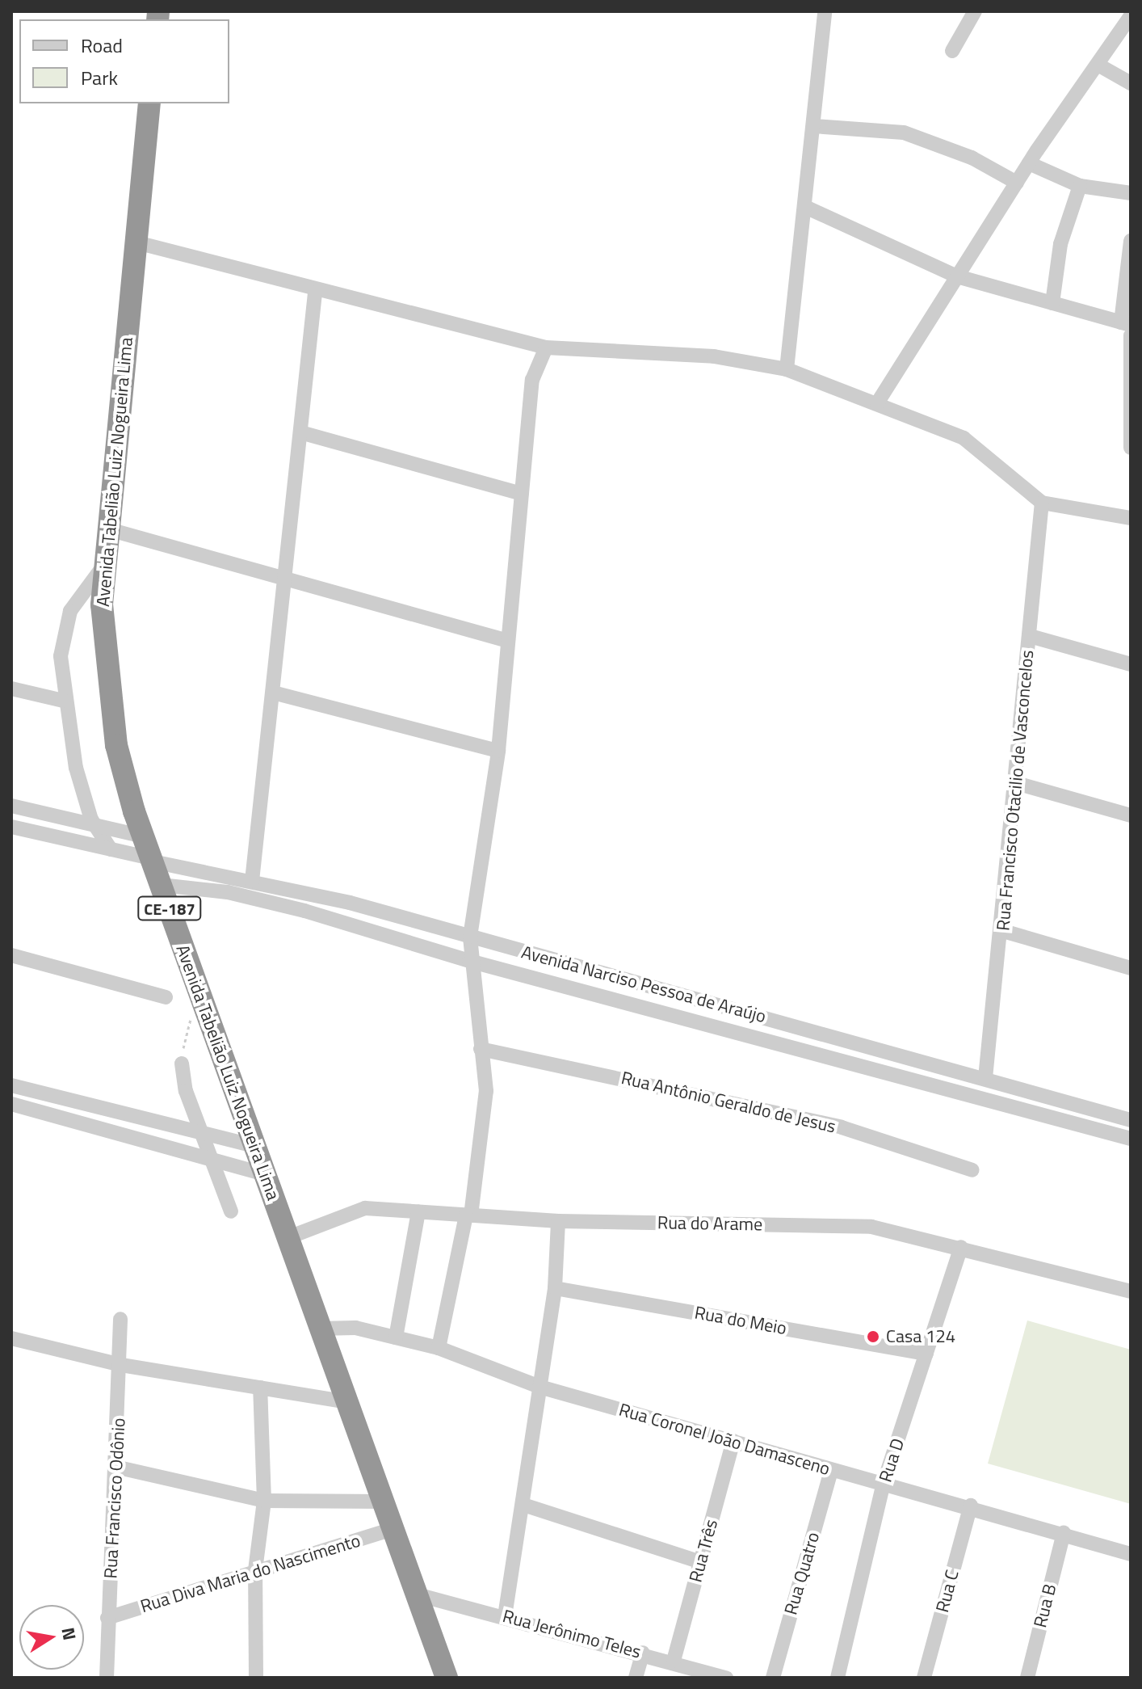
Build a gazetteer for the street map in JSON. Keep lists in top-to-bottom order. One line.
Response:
{"streets":{"highway":["Avenida Tabelião Luiz Nogueira Lima","CE-187"],"street":["Rua Francisco Otacilio de Vasconcelos","Avenida Narciso Pessoa de Araújo","Rua Antônio Geraldo de Jesus","Rua do Arame","Rua do Meio","Rua Coronel João Damasceno","Rua D","Rua Francisco Odônio","Rua Três","Rua Diva Maria do Nascimento","Rua Quatro","Rua C","Rua B","Rua Jerônimo Teles"]},"crossings":[["Avenida Tabelião Luiz Nogueira Lima","Avenida Narciso Pessoa de Araújo"],["Avenida Tabelião Luiz Nogueira Lima","Rua do Arame"],["Avenida Tabelião Luiz Nogueira Lima","Rua Coronel João Damasceno"],["Avenida Tabelião Luiz Nogueira Lima","Rua Diva Maria do Nascimento"],["Avenida Tabelião Luiz Nogueira Lima","Rua Jerônimo Teles"],["Rua Francisco Otacilio de Vasconcelos","Avenida Narciso Pessoa de Araújo"],["Rua do Arame","Rua D"],["Rua do Meio","Rua D"],["Rua Coronel João Damasceno","Rua D"],["Rua Coronel João Damasceno","Rua Três"],["Rua Coronel João Damasceno","Rua Quatro"],["Rua Coronel João Damasceno","Rua C"],["Rua Coronel João Damasceno","Rua B"],["Rua Francisco Odônio","Rua Diva Maria do Nascimento"],["Rua Três","Rua Jerônimo Teles"]],"places":["Casa 124"],"legend":["Road","Park"],"north":"right"}
